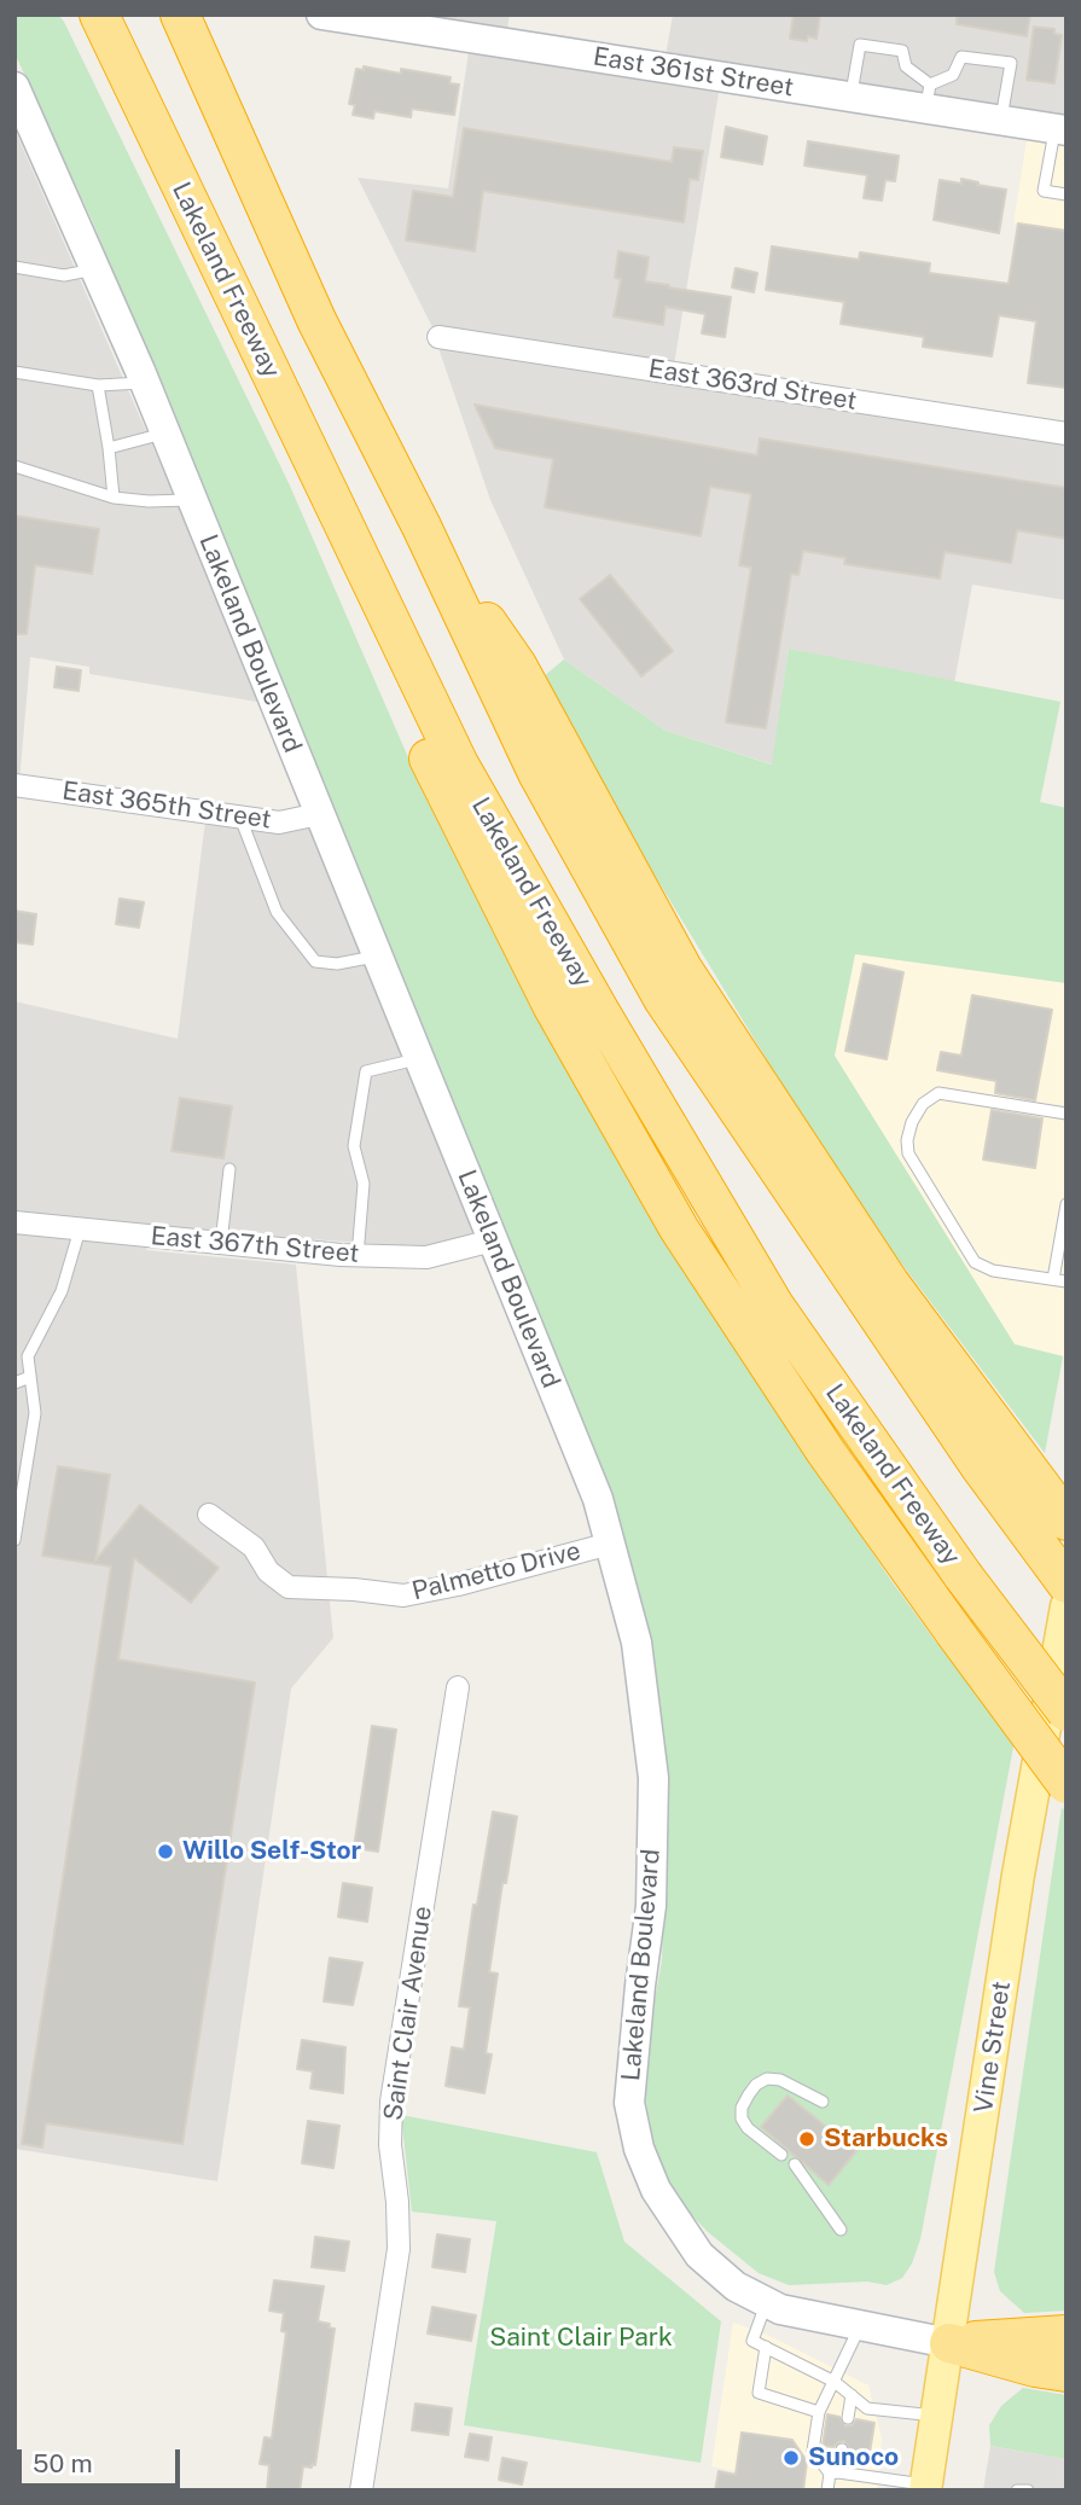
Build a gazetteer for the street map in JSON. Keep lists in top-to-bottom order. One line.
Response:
{"streets":{"highway":["Lakeland Freeway"],"main road":["Vine Street"],"street":["East 361st Street","East 363rd Street","Lakeland Boulevard","East 365th Street","East 367th Street","Palmetto Drive","Saint Clair Avenue"]},"crossings":[["Lakeland Boulevard","East 365th Street"],["Lakeland Boulevard","East 367th Street"],["Lakeland Boulevard","Palmetto Drive"],["Lakeland Boulevard","Vine Street"]],"parks":["Saint Clair Park"],"places":["Willo Self-Stor","Starbucks","Sunoco"],"scale_bar":"50 m"}
